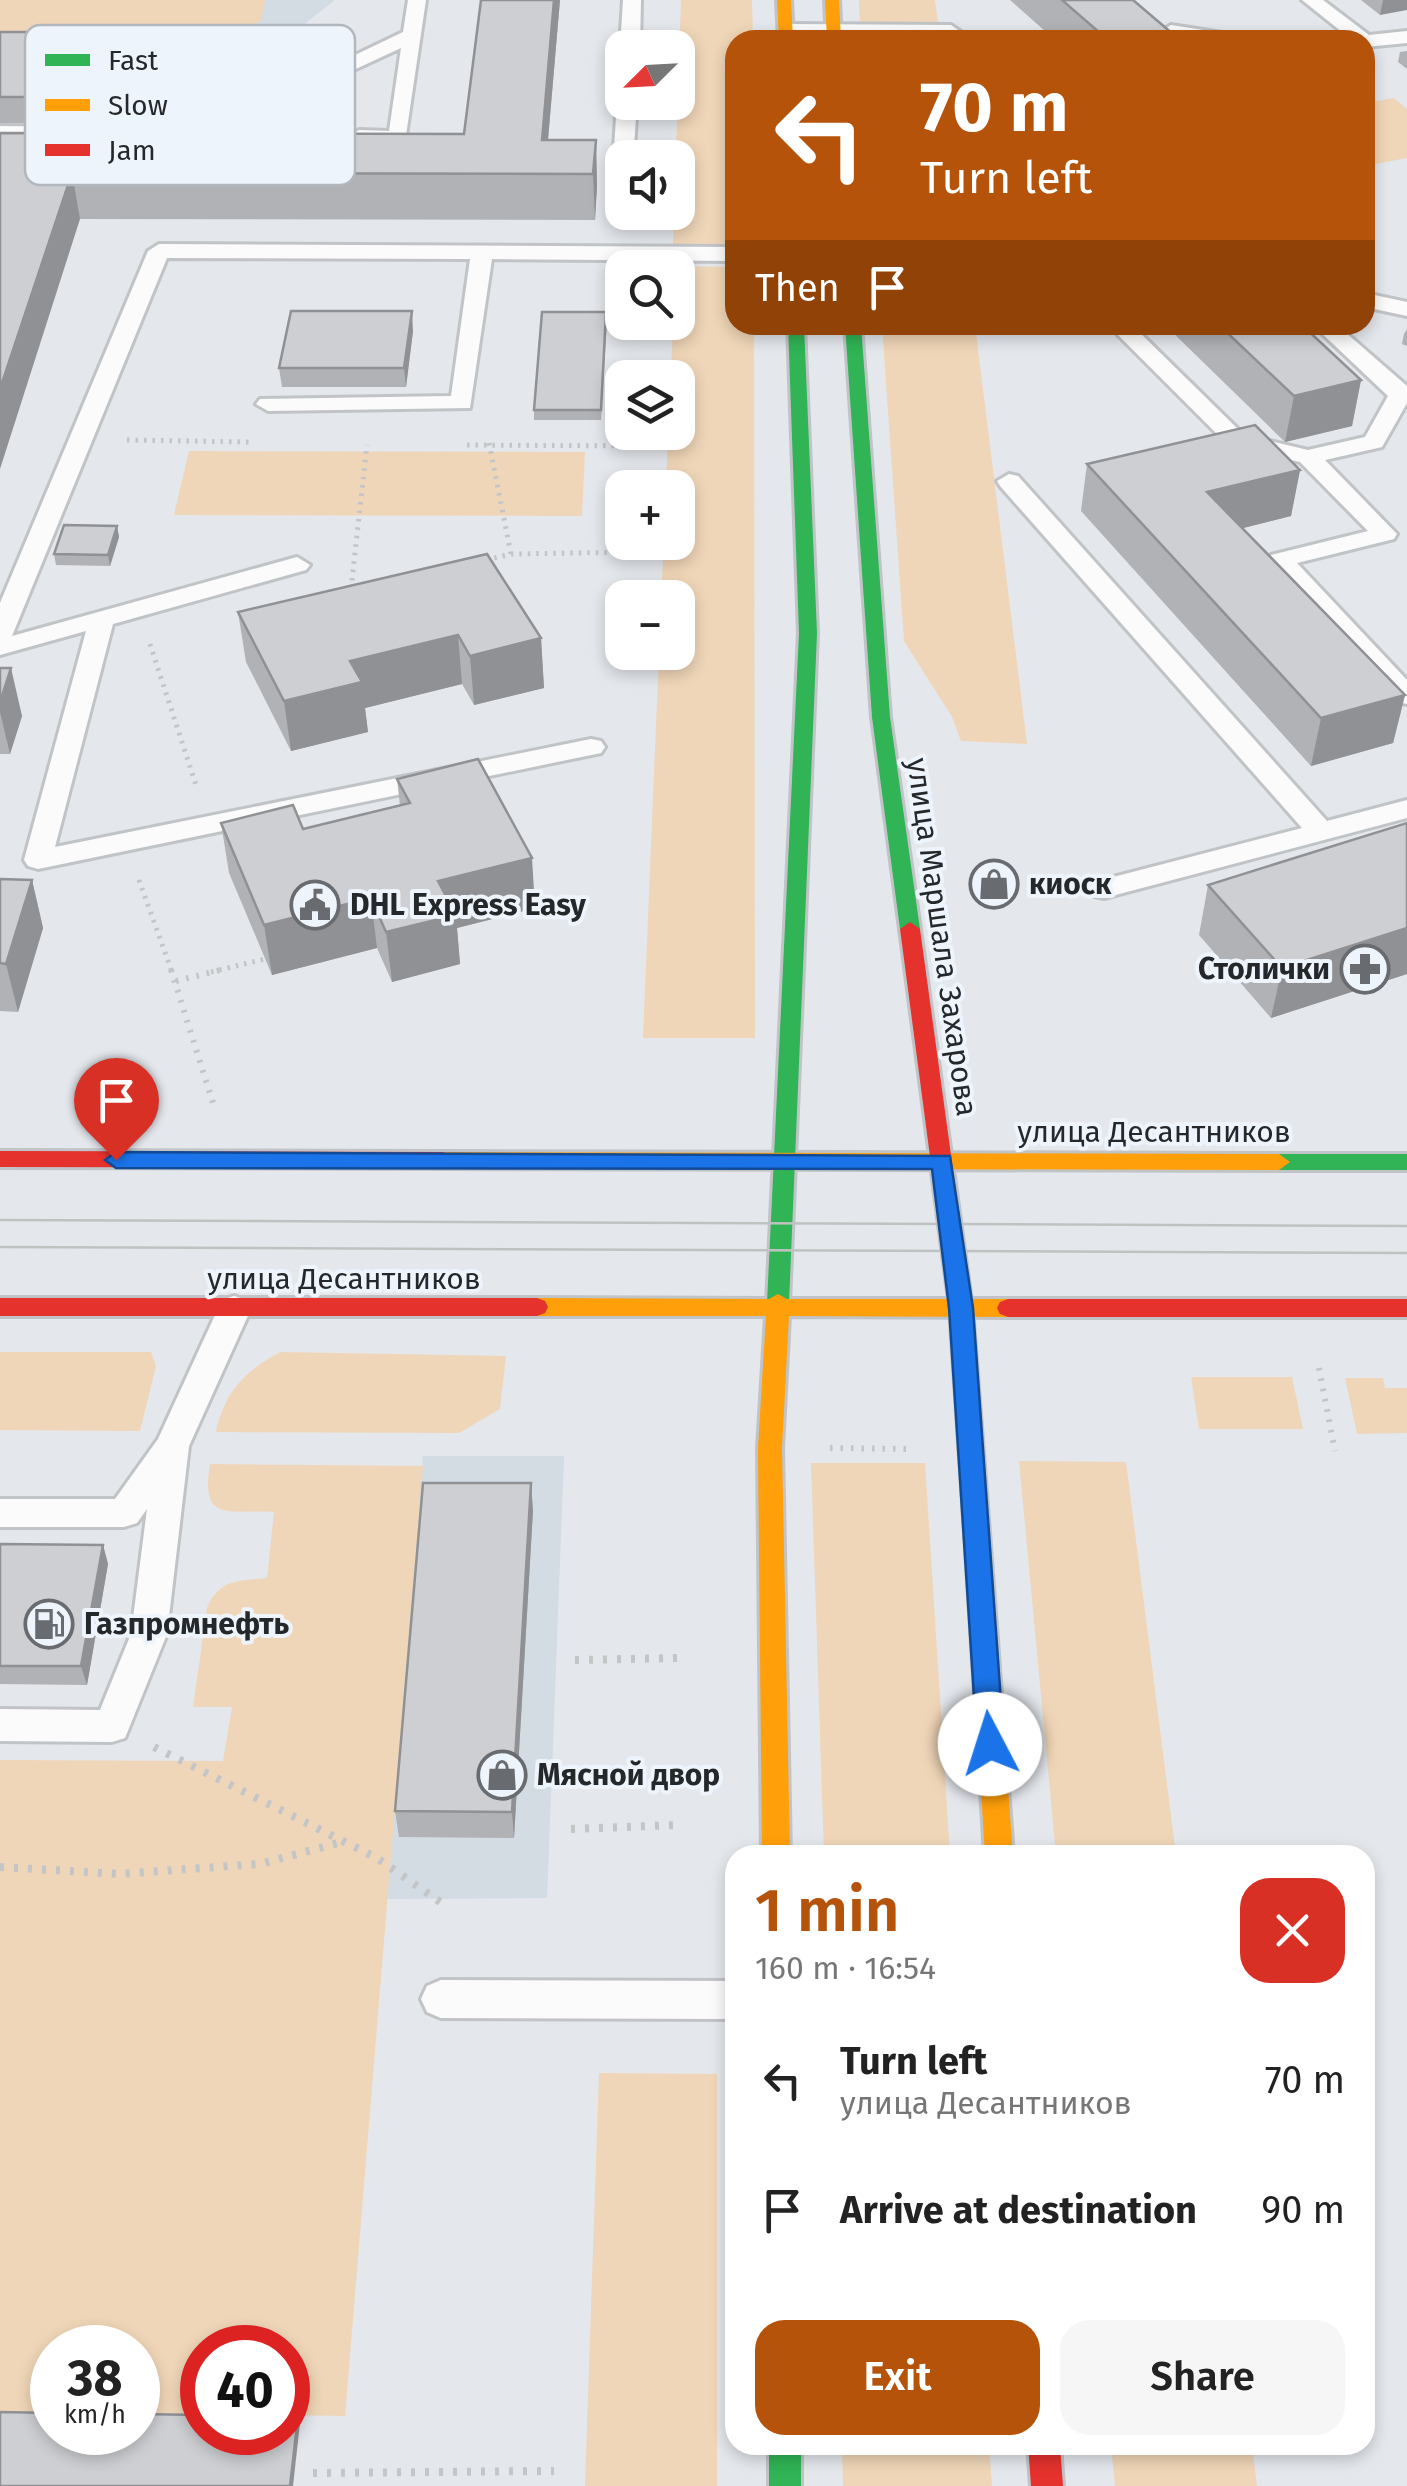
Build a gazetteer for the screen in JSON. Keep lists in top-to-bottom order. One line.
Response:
{"streets":{"street":["улица Маршала Захарова","улица Десантников"]},"crossings":[["улица Маршала Захарова","улица Десантников"]],"places":{"shop":["киоск","Мясной двор"],"public building":["DHL Express Easy"],"pharmacy":["Столички"],"fuel station":["Газпромнефть"]},"legend":["Fast","Slow","Jam"],"north":"bottom left","page":{"map_buttons":["+","−"],"turn":["70 m","Turn left"],"then":"Then","heading":["1 min","160 m · 16:54"],"list":[{"name":"Turn left","note":"улица Десантников","value":"70 m"},{"name":"Arrive at destination","value":"90 m"}],"buttons":["Exit","Share"],"speed":"38 km/h","limit":"40"}}
